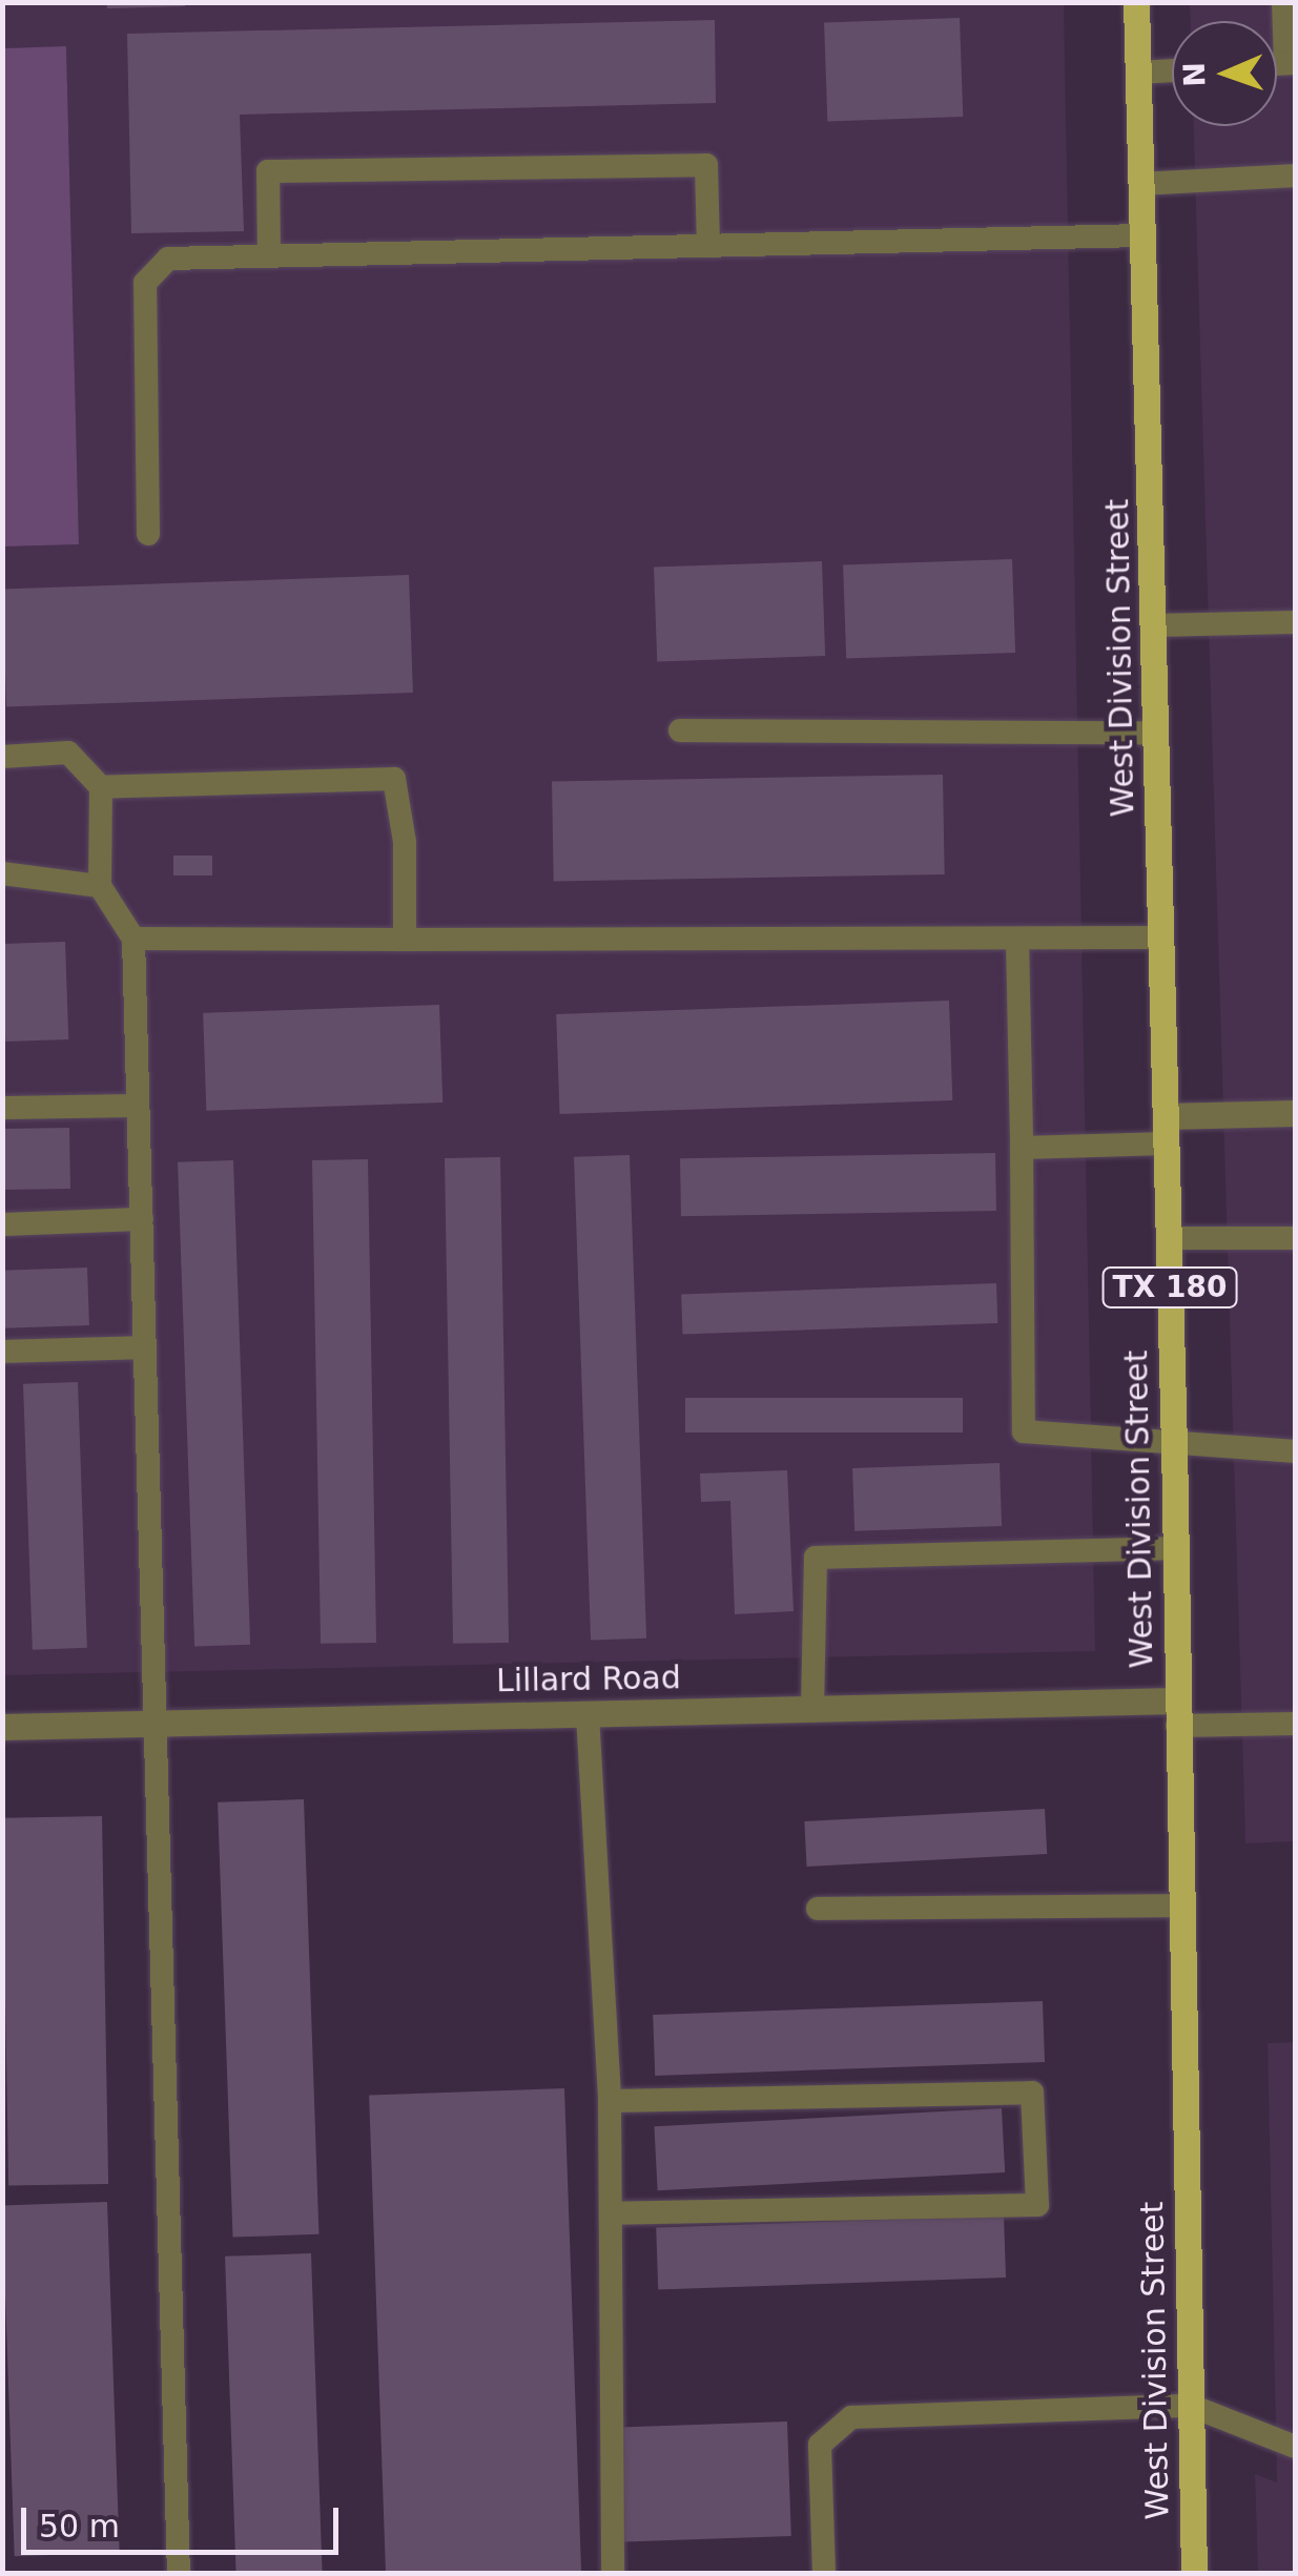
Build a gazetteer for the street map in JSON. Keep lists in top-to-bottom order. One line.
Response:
{"streets":{"main road":["West Division Street","TX 180"],"street":["Lillard Road"]},"crossings":[["West Division Street","Lillard Road"]],"scale_bar":"50 m","north":"left"}
